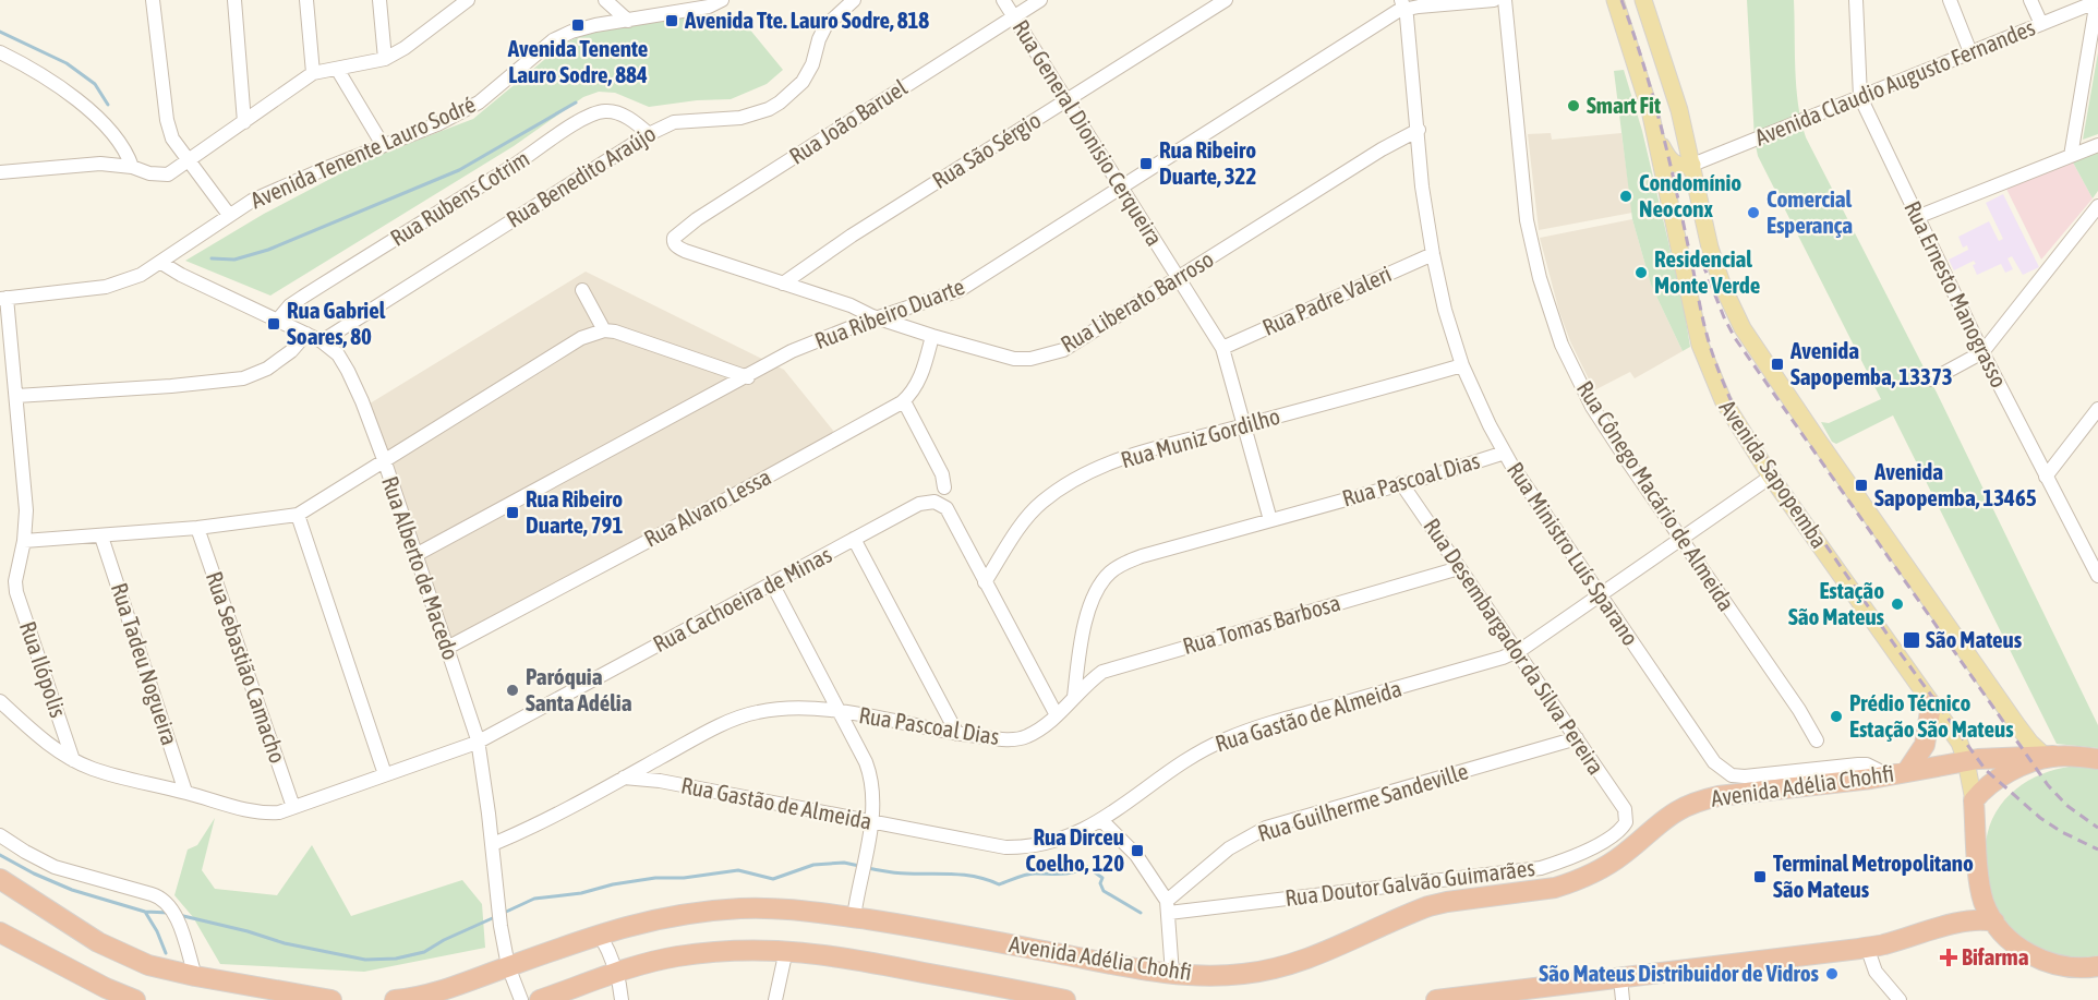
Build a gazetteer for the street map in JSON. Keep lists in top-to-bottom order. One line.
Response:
{"streets":{"highway":["Avenida Adélia Chohfi"],"main road":["Avenida Sapopemba"],"street":["Avenida Claudio Augusto Fernandes","Rua João Baruel","Rua General Dionisio Cerqueira","Rua São Sérgio","Avenida Tenente Lauro Sodré","Rua Benedito Araújo","Rua Rubens Cotrim","Rua Ernesto Manograsso","Rua Padre Valeri","Rua Liberato Barroso","Rua Ribeiro Duarte","Rua Muniz Gordilho","Rua Pascoal Dias","Rua Cônego Macário de Almeida","Rua Alvaro Lessa","Rua Ministro Luís Sparano","Rua Alberto de Macedo","Rua Cachoeira de Minas","Rua Tomas Barbosa","Rua Desembargador da Silva Pereira","Rua Tadeu Nogueira","Rua Sebastião Camacho","Rua Ilópolis","Rua Gastão de Almeida","Rua Guilherme Sandeville","Rua Doutor Galvão Guimarães"]},"crossings":[["Avenida Claudio Augusto Fernandes","Rua Ernesto Manograsso"],["Rua João Baruel","Rua General Dionisio Cerqueira"],["Rua João Baruel","Rua Liberato Barroso"],["Rua General Dionisio Cerqueira","Rua São Sérgio"],["Rua General Dionisio Cerqueira","Rua Padre Valeri"],["Rua General Dionisio Cerqueira","Rua Liberato Barroso"],["Rua General Dionisio Cerqueira","Rua Ribeiro Duarte"],["Rua General Dionisio Cerqueira","Rua Muniz Gordilho"],["Rua General Dionisio Cerqueira","Rua Pascoal Dias"],["Rua São Sérgio","Rua Liberato Barroso"],["Avenida Tenente Lauro Sodré","Rua Alberto de Macedo"],["Avenida Tenente Lauro Sodré","Rua Ilópolis"],["Rua Benedito Araújo","Rua Rubens Cotrim"],["Rua Benedito Araújo","Rua Alberto de Macedo"],["Rua Rubens Cotrim","Rua Alberto de Macedo"],["Rua Padre Valeri","Rua Ministro Luís Sparano"],["Rua Liberato Barroso","Rua Ribeiro Duarte"],["Rua Liberato Barroso","Rua Alvaro Lessa"],["Rua Liberato Barroso","Rua Ministro Luís Sparano"],["Rua Ribeiro Duarte","Rua Ministro Luís Sparano"],["Rua Ribeiro Duarte","Rua Alberto de Macedo"],["Rua Muniz Gordilho","Rua Ministro Luís Sparano"],["Rua Muniz Gordilho","Rua Cachoeira de Minas"],["Avenida Sapopemba","Rua Gastão de Almeida"],["Avenida Sapopemba","Avenida Adélia Chohfi"],["Rua Pascoal Dias","Rua Ministro Luís Sparano"],["Rua Pascoal Dias","Rua Alberto de Macedo"],["Rua Pascoal Dias","Rua Cachoeira de Minas"],["Rua Pascoal Dias","Rua Tomas Barbosa"],["Rua Pascoal Dias","Rua Desembargador da Silva Pereira"],["Rua Pascoal Dias","Rua Gastão de Almeida"],["Rua Cônego Macário de Almeida","Rua Gastão de Almeida"],["Rua Alvaro Lessa","Rua Alberto de Macedo"],["Rua Ministro Luís Sparano","Rua Gastão de Almeida"],["Rua Ministro Luís Sparano","Avenida Adélia Chohfi"],["Rua Alberto de Macedo","Rua Cachoeira de Minas"],["Rua Alberto de Macedo","Avenida Adélia Chohfi"],["Rua Cachoeira de Minas","Rua Tadeu Nogueira"],["Rua Cachoeira de Minas","Rua Sebastião Camacho"],["Rua Cachoeira de Minas","Rua Ilópolis"],["Rua Tomas Barbosa","Rua Desembargador da Silva Pereira"],["Rua Desembargador da Silva Pereira","Rua Gastão de Almeida"],["Rua Desembargador da Silva Pereira","Rua Guilherme Sandeville"],["Rua Desembargador da Silva Pereira","Rua Doutor Galvão Guimarães"],["Rua Guilherme Sandeville","Rua Doutor Galvão Guimarães"]],"places":{"transit":["Avenida Tte. Lauro Sodre, 818","Avenida Tenente Lauro Sodre, 884","Rua Ribeiro Duarte, 322","Rua Gabriel Soares, 80","Avenida Sapopemba, 13373","Avenida Sapopemba, 13465","Rua Ribeiro Duarte, 791","São Mateus","Rua Dirceu Coelho, 120","Terminal Metropolitano São Mateus"],"other":["Smart Fit","Condomínio Neoconx","Comercial Esperança","Residencial Monte Verde","Estação São Mateus","Paróquia Santa Adélia","Prédio Técnico Estação São Mateus","São Mateus Distribuidor de Vidros"],"health":["Bifarma"]}}
